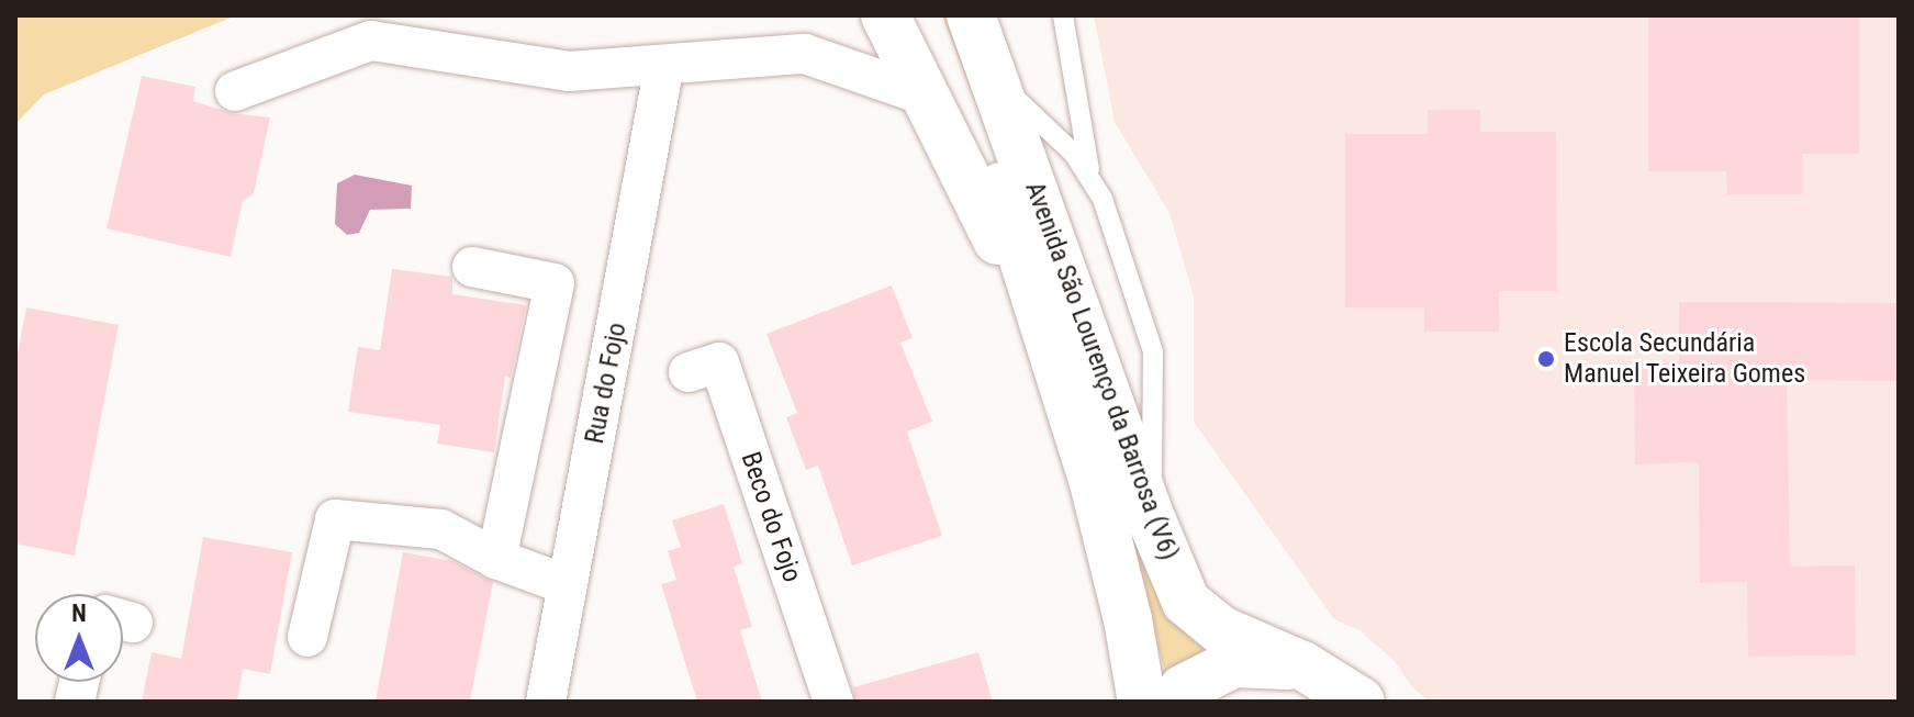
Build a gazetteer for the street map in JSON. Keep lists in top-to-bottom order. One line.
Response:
{"streets":{"main road":["Avenida São Lourenço da Barrosa (V6)"],"street":["Rua do Fojo","Beco do Fojo"]},"places":["Escola Secundária Manuel Teixeira Gomes"],"north":"top"}
